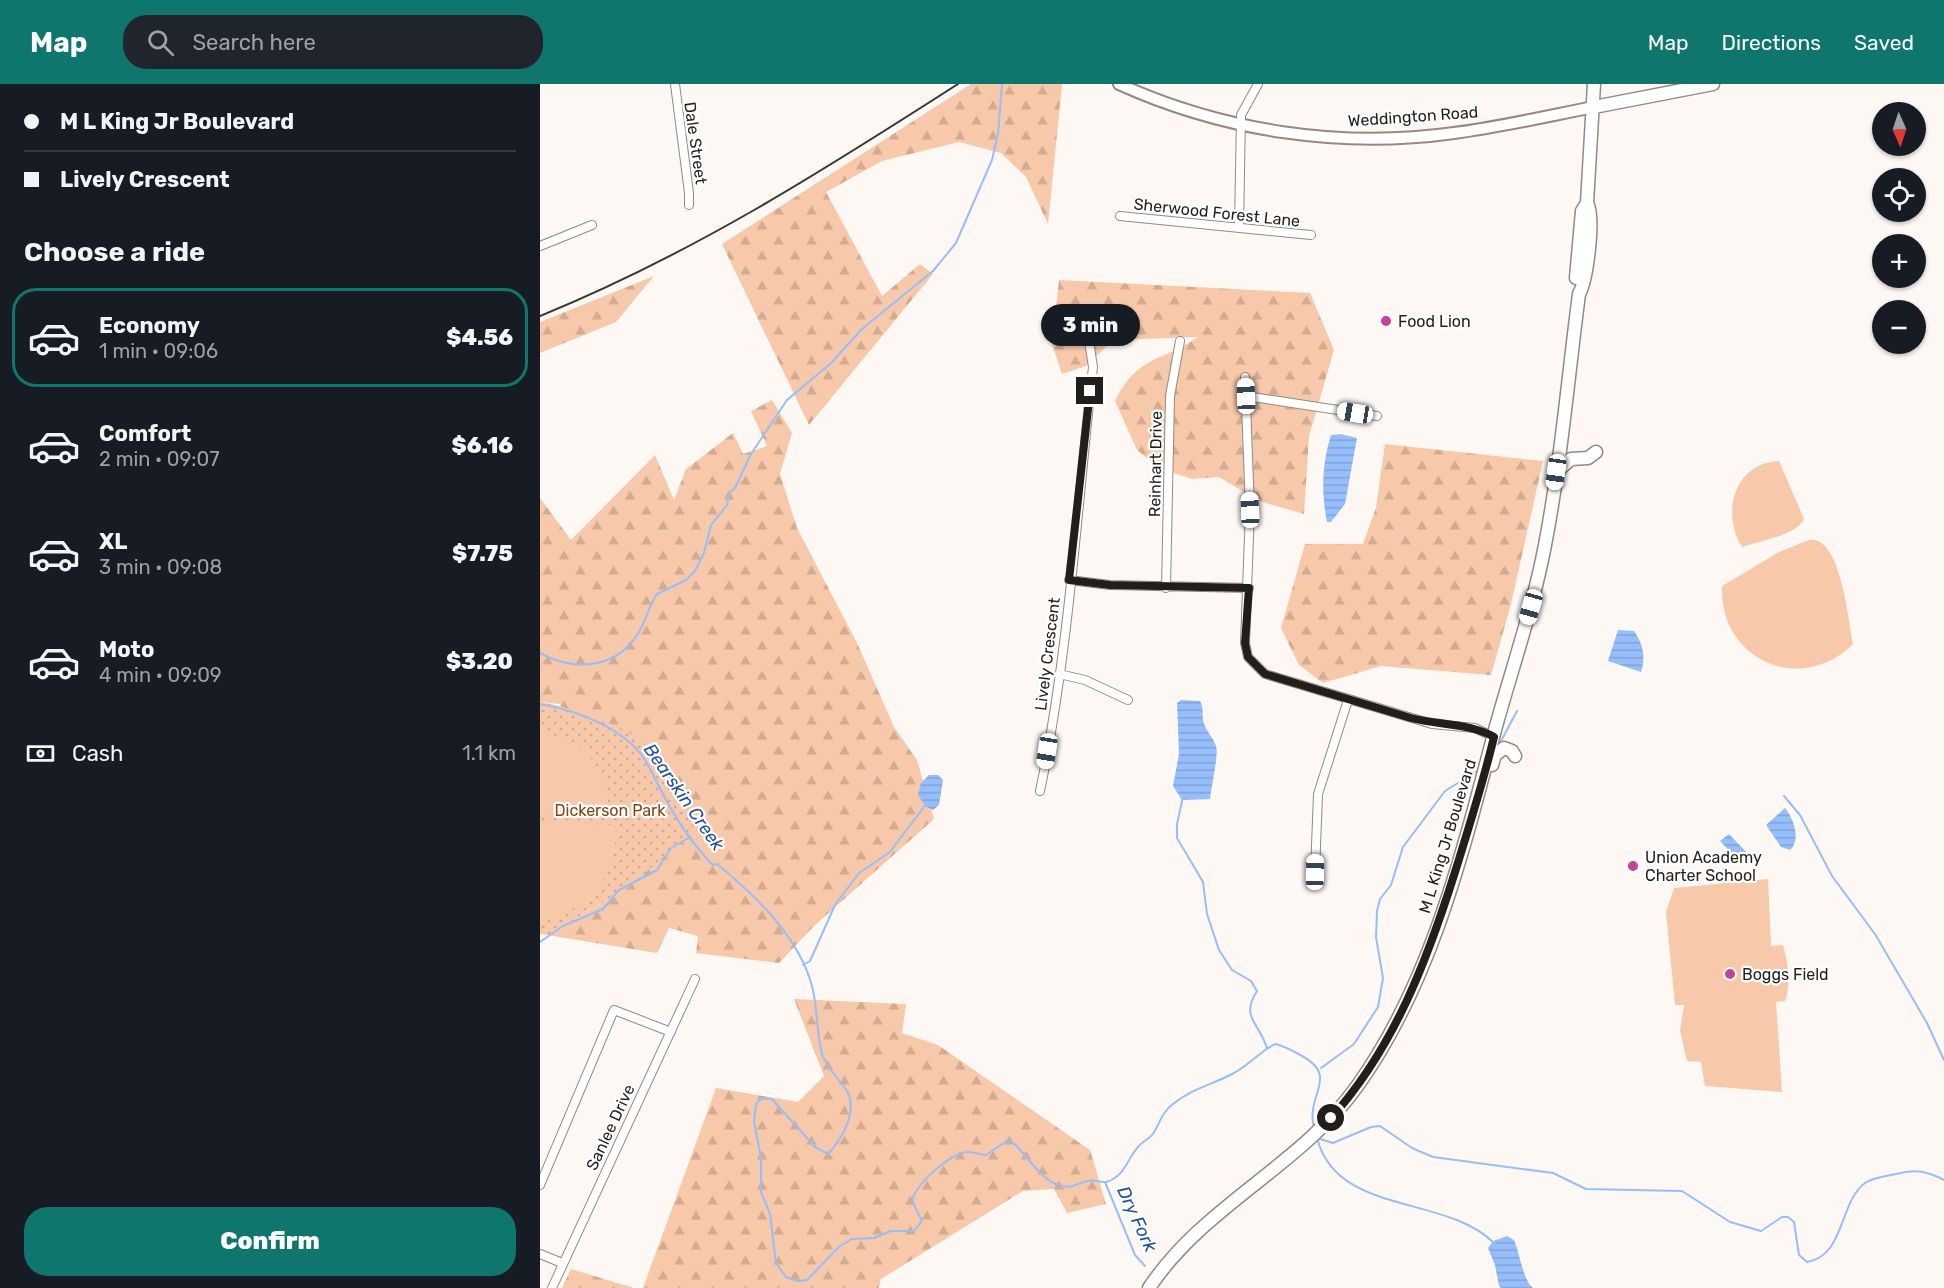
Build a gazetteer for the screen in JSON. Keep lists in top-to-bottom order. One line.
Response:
{"streets":{"main road":["Weddington Road","M L King Jr Boulevard"],"street":["Dale Street","Sherwood Forest Lane","Reinhart Drive","Lively Crescent","Sanlee Drive"]},"crossings":[["Weddington Road","M L King Jr Boulevard"]],"water":["Bearskin Creek","Dry Fork"],"parks":["Dickerson Park"],"places":["Food Lion","Union Academy Charter School","Boggs Field"],"north":"bottom","page":{"header":"Map","search":"Search here","nav":["Map","Directions","Saved"],"banner":["M L King Jr Boulevard","Lively Crescent"],"map_buttons":["+","−"],"heading":"Choose a ride","list":[{"name":"Economy","note":"1 min · 09:06","value":"$4.56"},{"name":"Comfort","note":"2 min · 09:07","value":"$6.16"},{"name":"XL","note":"3 min · 09:08","value":"$7.75"},{"name":"Moto","note":"4 min · 09:09","value":"$3.20"}],"bubble":"3 min","pay":["Cash","1.1 km"],"buttons":"Confirm"}}
